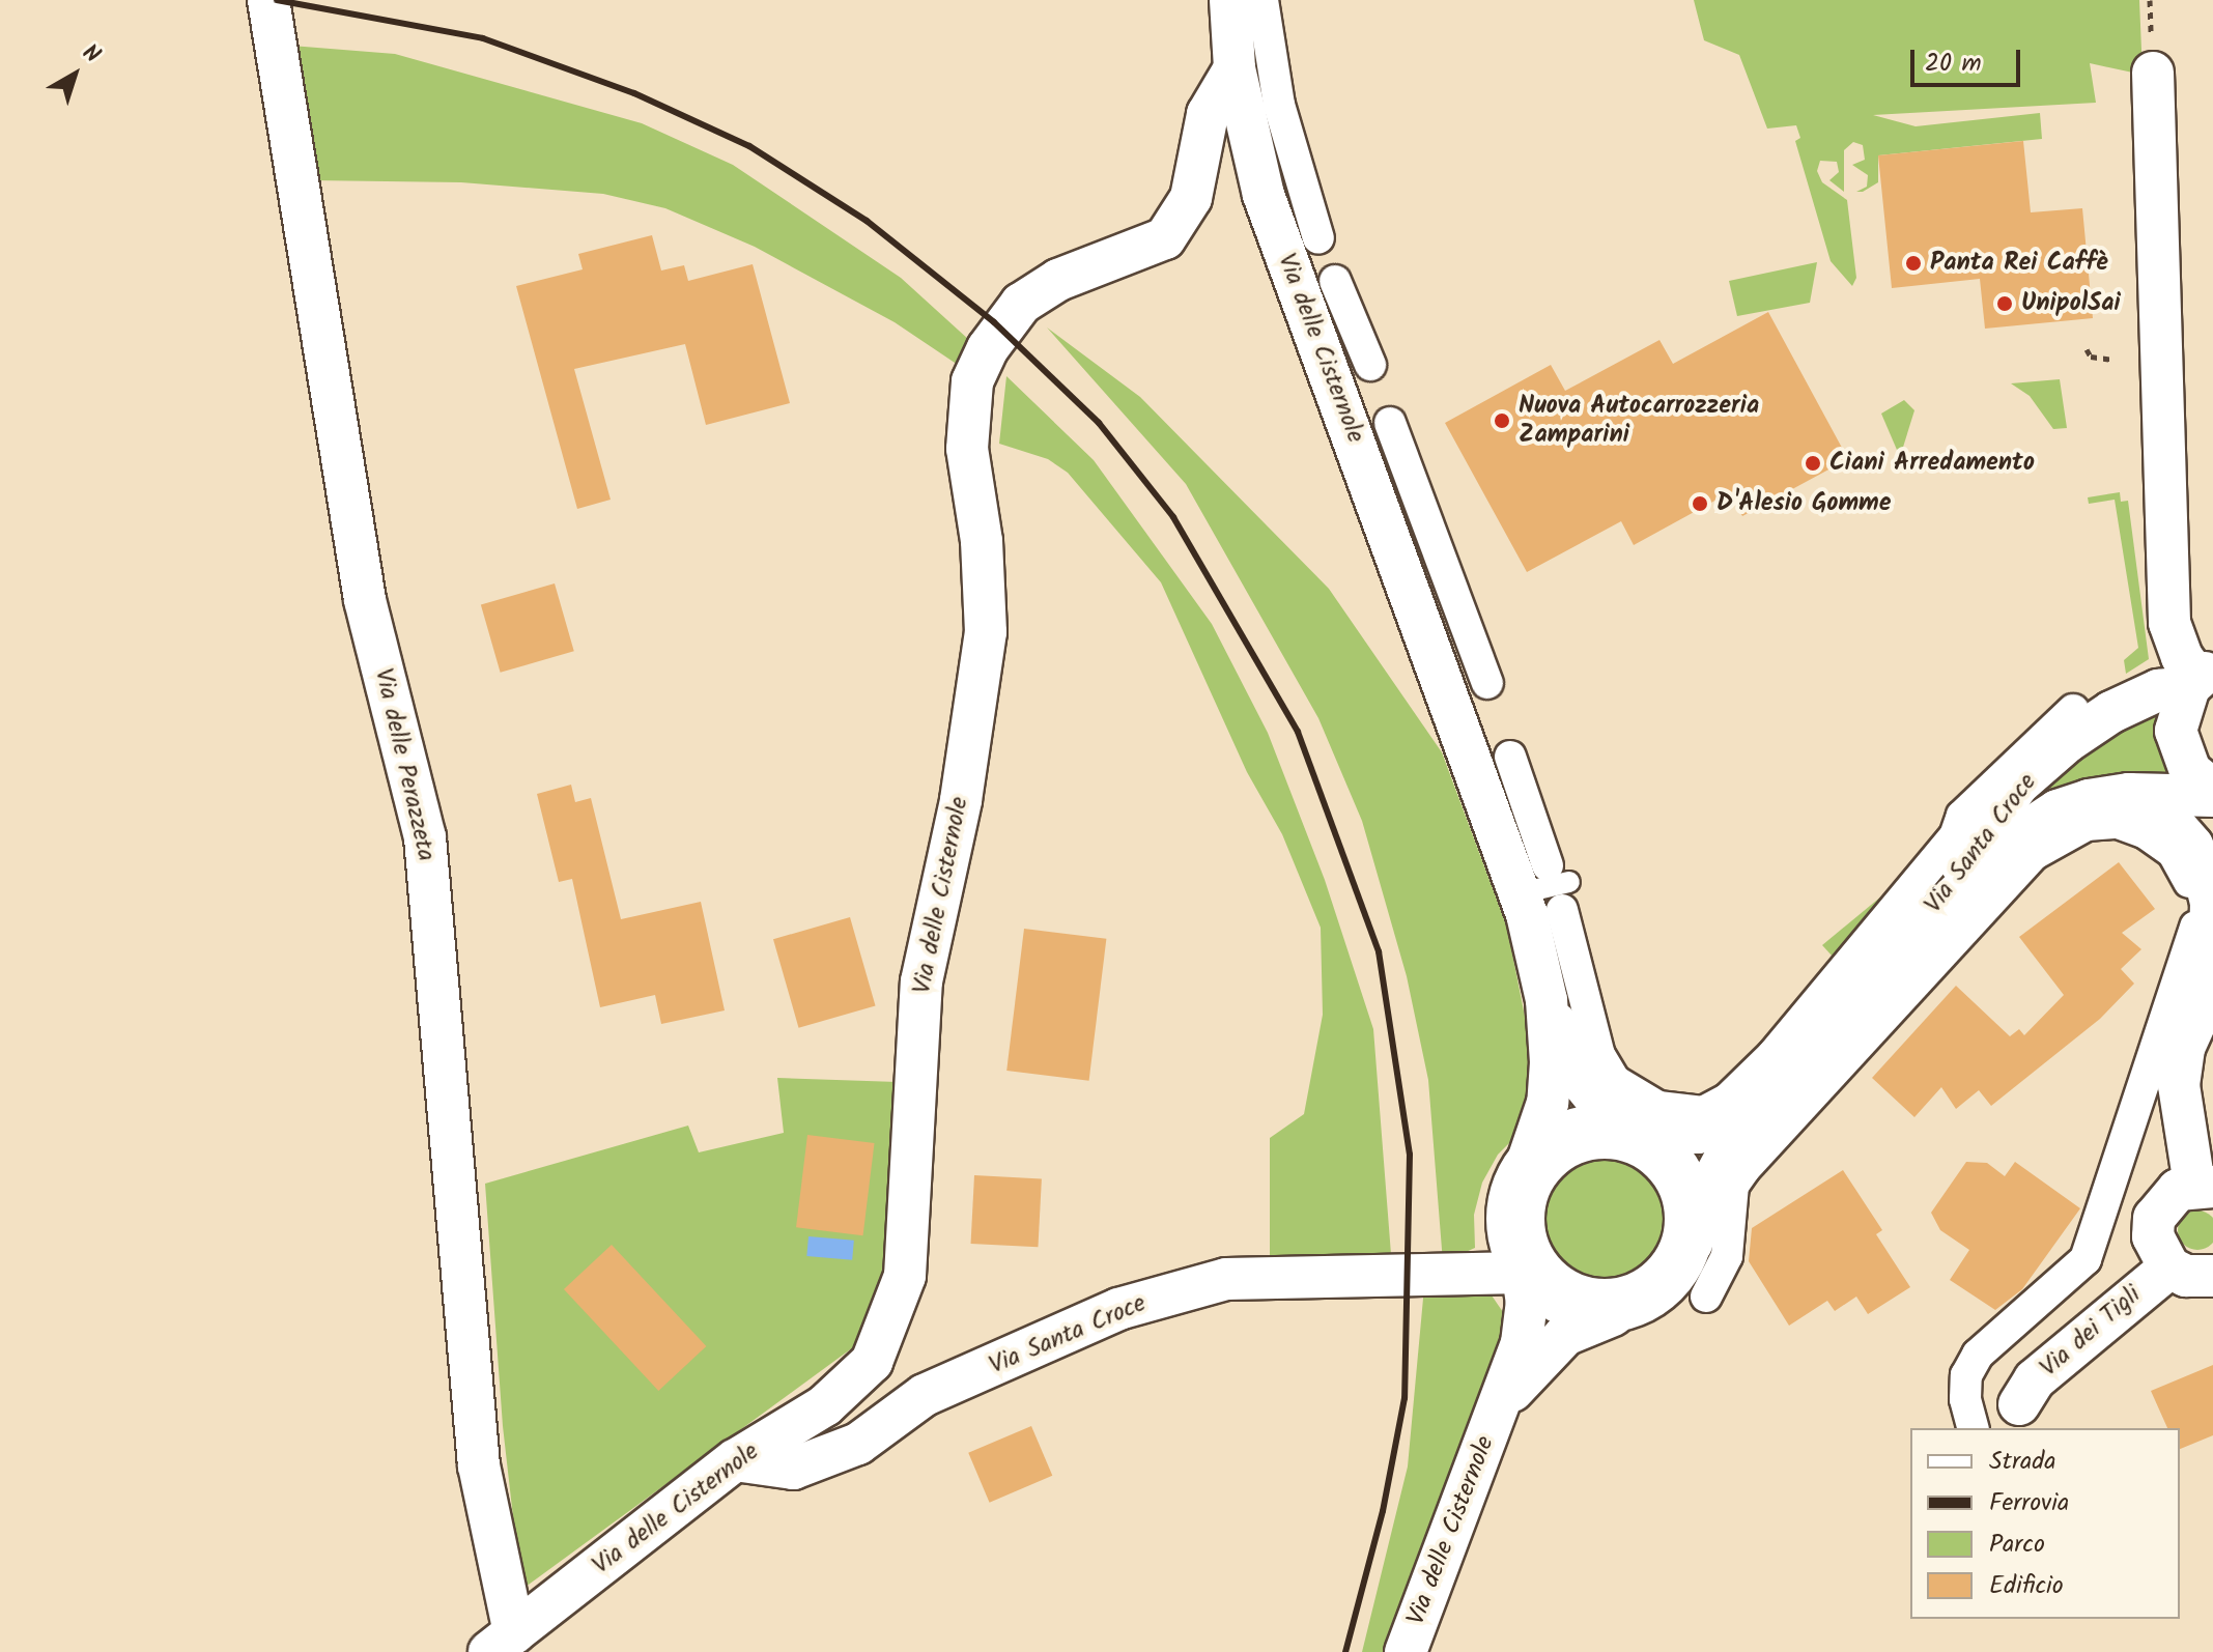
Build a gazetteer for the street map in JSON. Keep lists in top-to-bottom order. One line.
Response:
{"streets":{"street":["Via delle Cisternole","Via delle Perazzeta","Via Santa Croce","Via dei Tigli"]},"crossings":[["Via delle Cisternole","Via delle Perazzeta"],["Via delle Cisternole","Via Santa Croce"]],"places":["Panta Rei Caffè","UnipolSai","Nuova Autocarrozzeria Zamparini","Ciani Arredamento","D'Alesio Gomme"],"legend":["Strada","Ferrovia","Parco","Edificio"],"scale_bar":"20 m","north":"top right"}
